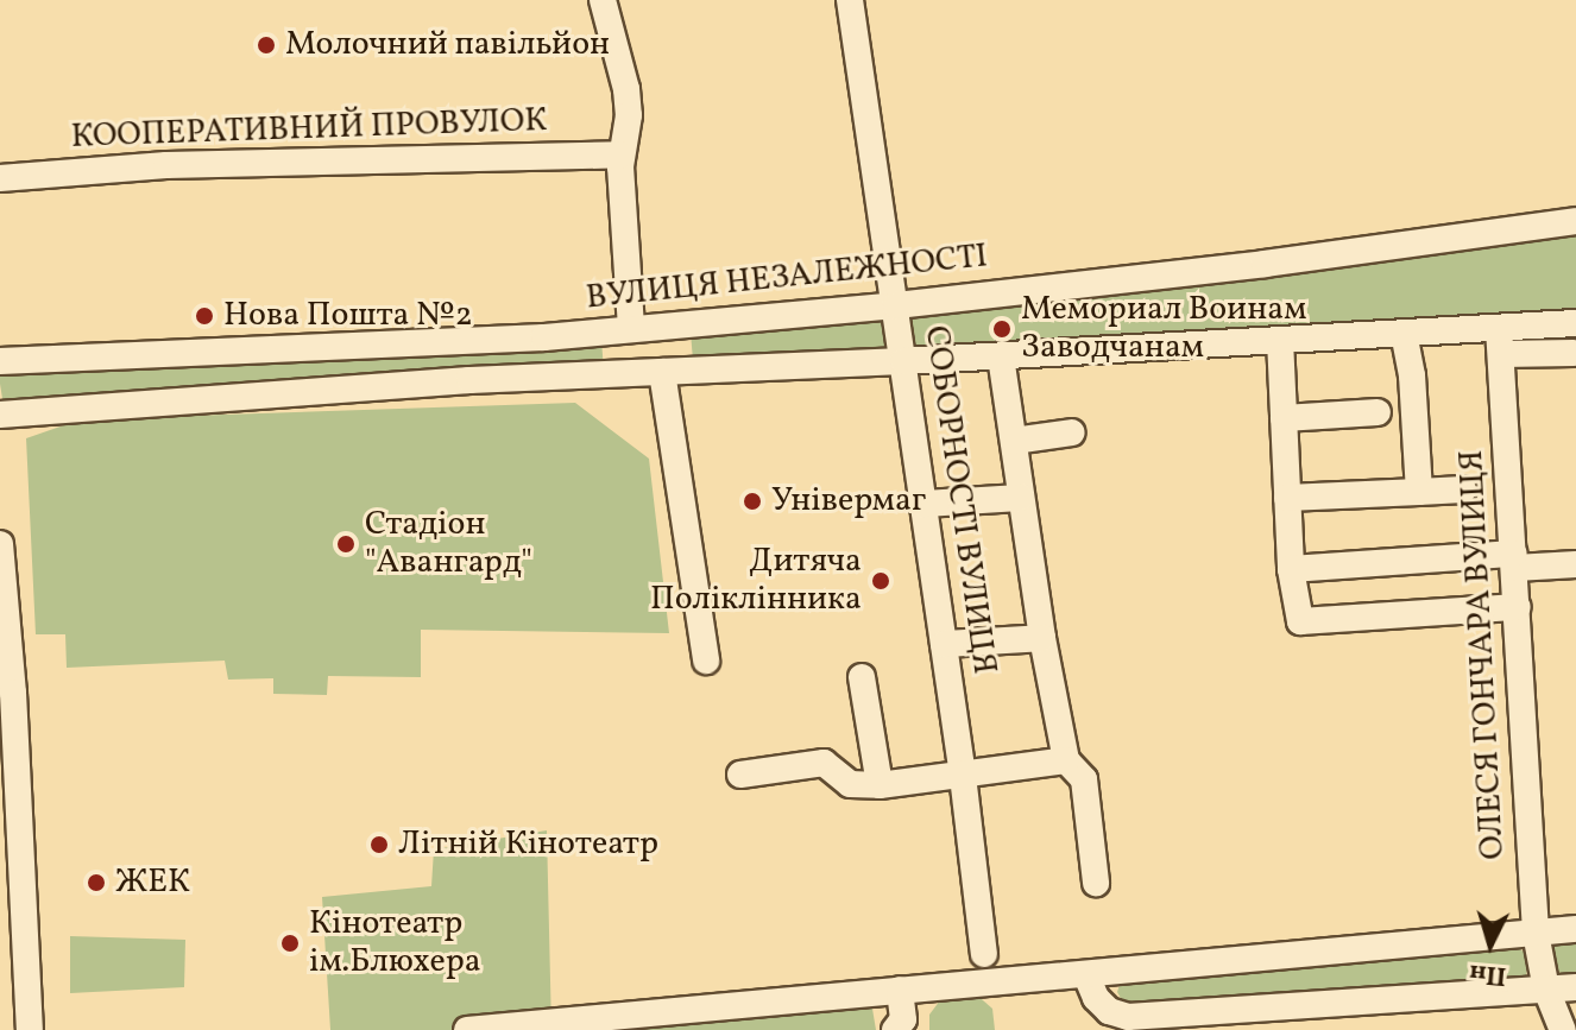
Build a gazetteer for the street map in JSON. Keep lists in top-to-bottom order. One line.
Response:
{"streets":{"street":["КООПЕРАТИВНИЙ ПРОВУЛОК","ВУЛИЦЯ НЕЗАЛЕЖНОСТІ","СОБОРНОСТІ ВУЛИЦЯ","ОЛЕСЯ ГОНЧАРА ВУЛИЦЯ"]},"crossings":[["ВУЛИЦЯ НЕЗАЛЕЖНОСТІ","СОБОРНОСТІ ВУЛИЦЯ"]],"places":["Молочний павільйон","Нова Пошта №2","Мемориал Воинам Заводчанам","Універмаг","Стадіон \"Авангард\"","Дитяча Поліклінника","Літній Кінотеатр","ЖЕК","Кінотеатр ім.Блюхера"],"north":"bottom"}
